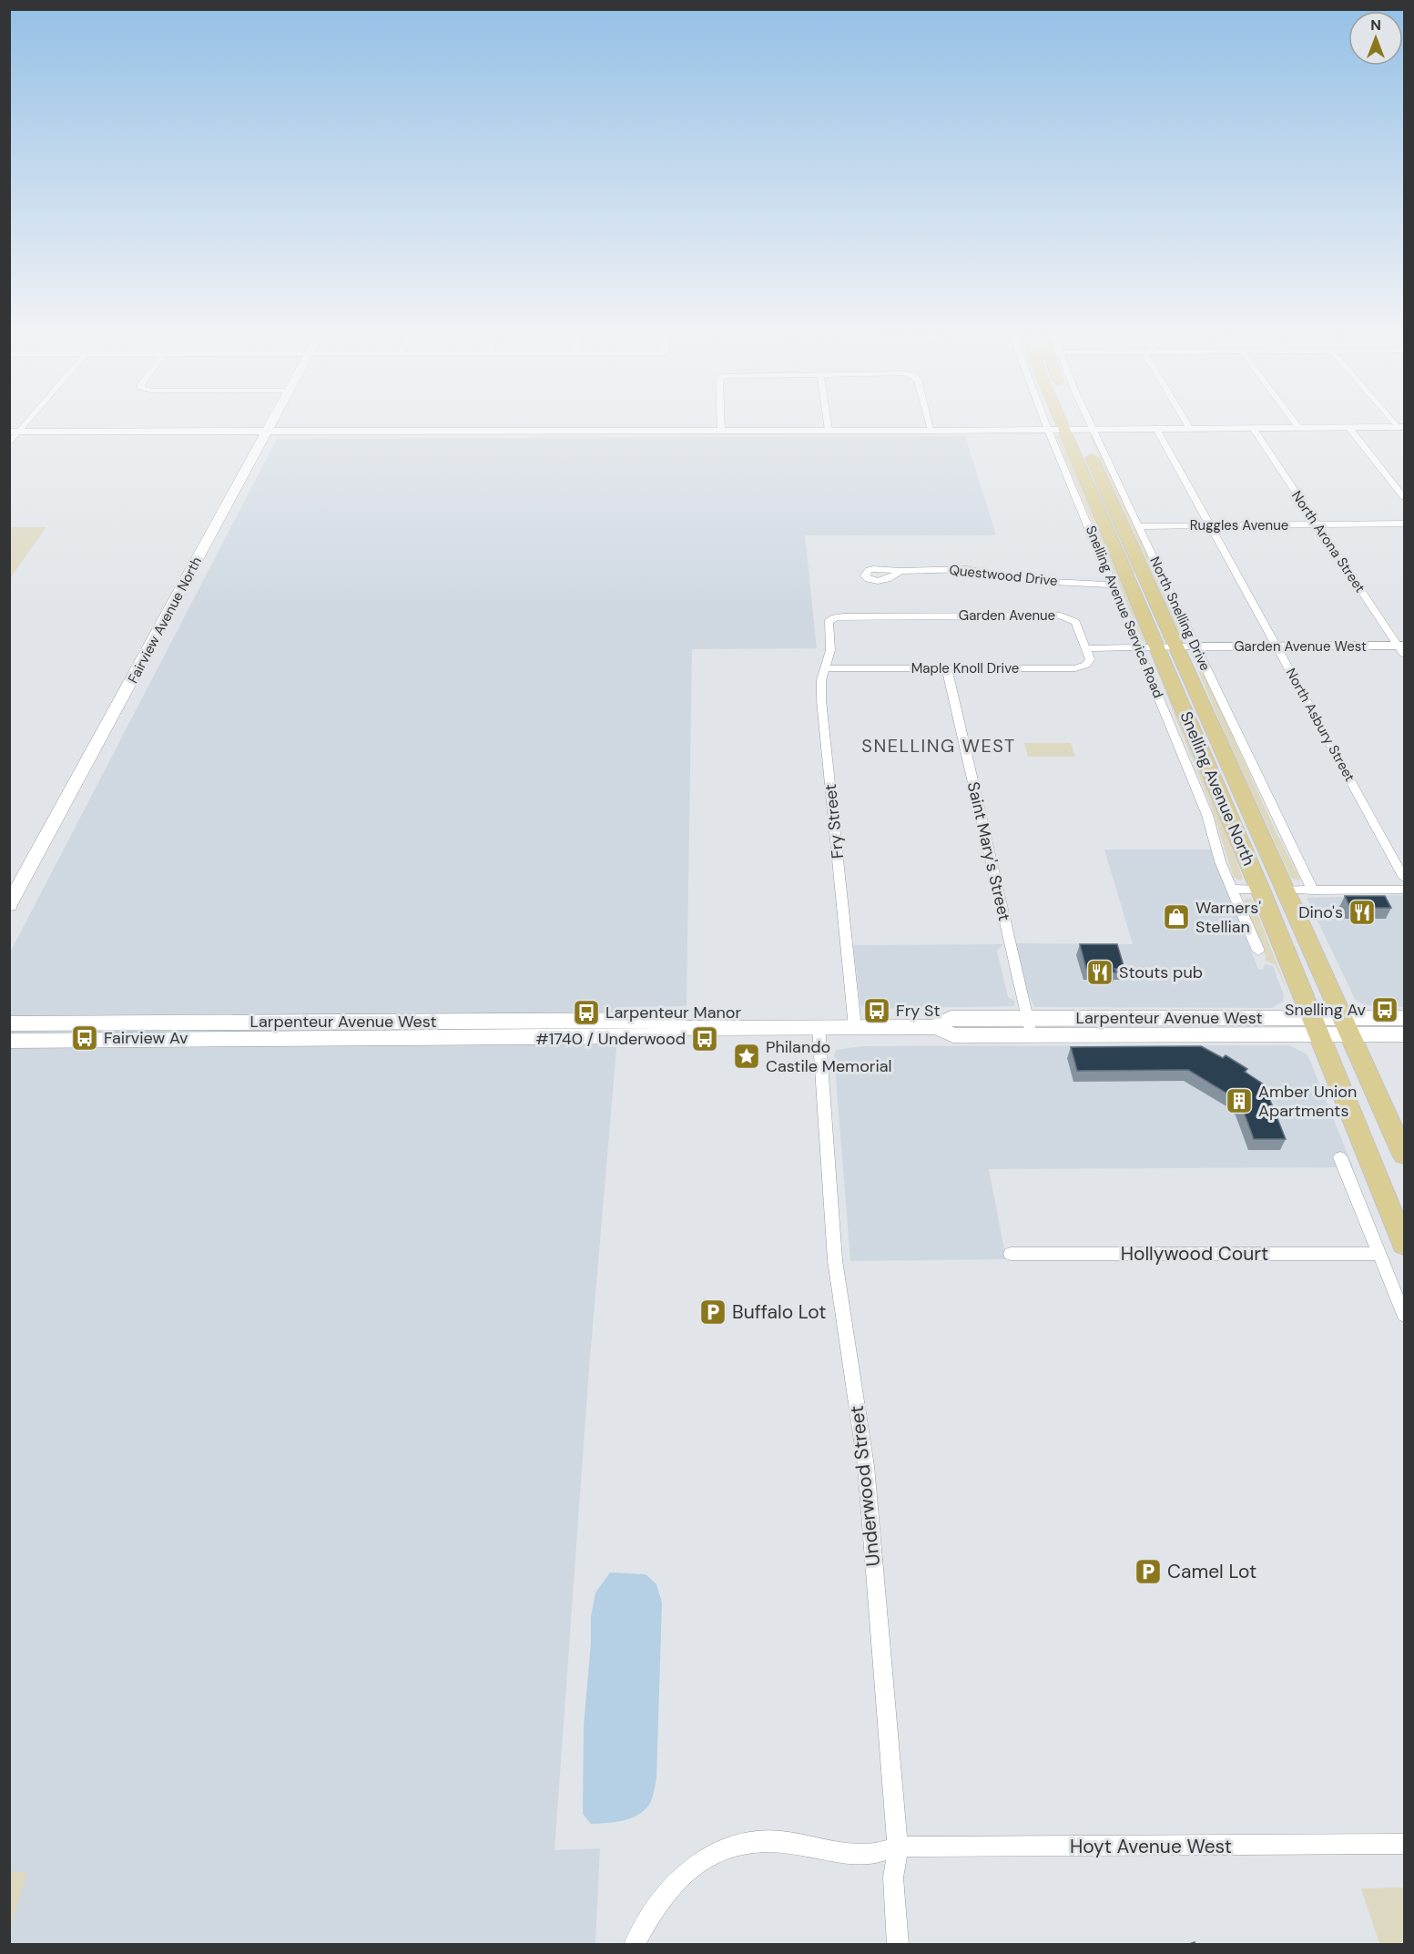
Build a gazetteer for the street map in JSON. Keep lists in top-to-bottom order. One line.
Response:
{"streets":{"main road":["Snelling Avenue North"],"street":["Ruggles Avenue","North Arona Street","Questwood Drive","Snelling Avenue Service Road","North Snelling Drive","Garden Avenue","Fairview Avenue North","Garden Avenue West","Maple Knoll Drive","North Asbury Street","Fry Street","Saint Mary's Street","Larpenteur Avenue West","Hollywood Court","Underwood Street","Hoyt Avenue West"]},"crossings":[["Ruggles Avenue","North Arona Street"],["Ruggles Avenue","North Snelling Drive"],["Ruggles Avenue","North Asbury Street"],["North Arona Street","Garden Avenue West"],["Questwood Drive","Snelling Avenue Service Road"],["Snelling Avenue Service Road","Snelling Avenue North"],["North Snelling Drive","Garden Avenue West"],["Garden Avenue","Maple Knoll Drive"],["Garden Avenue","Fry Street"],["Garden Avenue West","North Asbury Street"],["Maple Knoll Drive","Fry Street"],["Maple Knoll Drive","Saint Mary's Street"],["Snelling Avenue North","Larpenteur Avenue West"],["Fry Street","Larpenteur Avenue West"],["Saint Mary's Street","Larpenteur Avenue West"],["Larpenteur Avenue West","Underwood Street"],["Underwood Street","Hoyt Avenue West"]],"districts":["SNELLING WEST"],"places":{"restaurant":["Dino's","Stouts pub"],"shop":["Warners' Stellian"],"bus stop":["Snelling Av","Fry St","Larpenteur Manor","Fairview Av","#1740 / Underwood"],"place":["Philando Castile Memorial"],"building":["Amber Union Apartments"],"parking":["Buffalo Lot","Camel Lot"]},"north":"top"}
